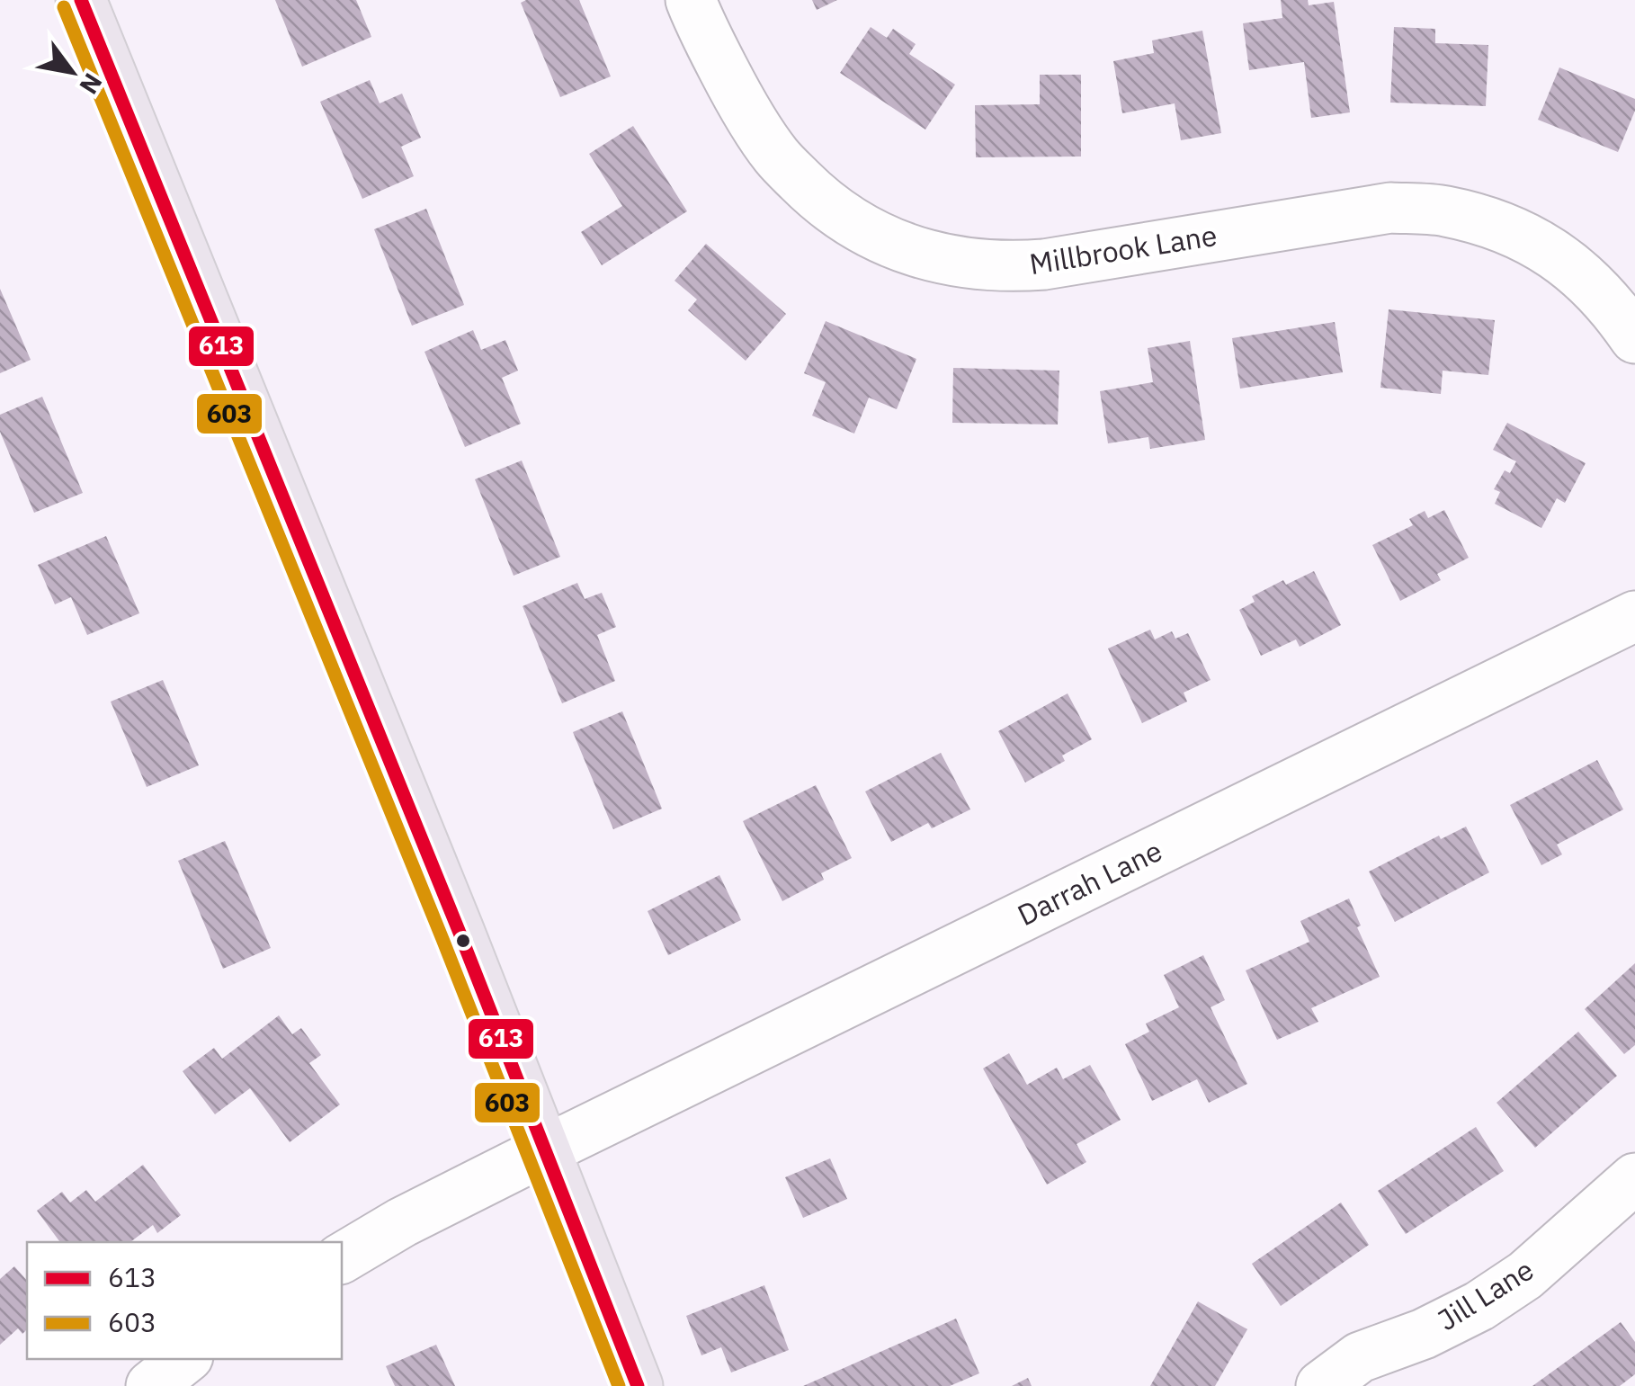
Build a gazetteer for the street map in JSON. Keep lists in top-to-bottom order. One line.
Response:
{"streets":{"street":["Millbrook Lane","Darrah Lane","Jill Lane"]},"lines":["transit line 613","transit line 603"],"legend":["613","603"],"north":"bottom right"}
